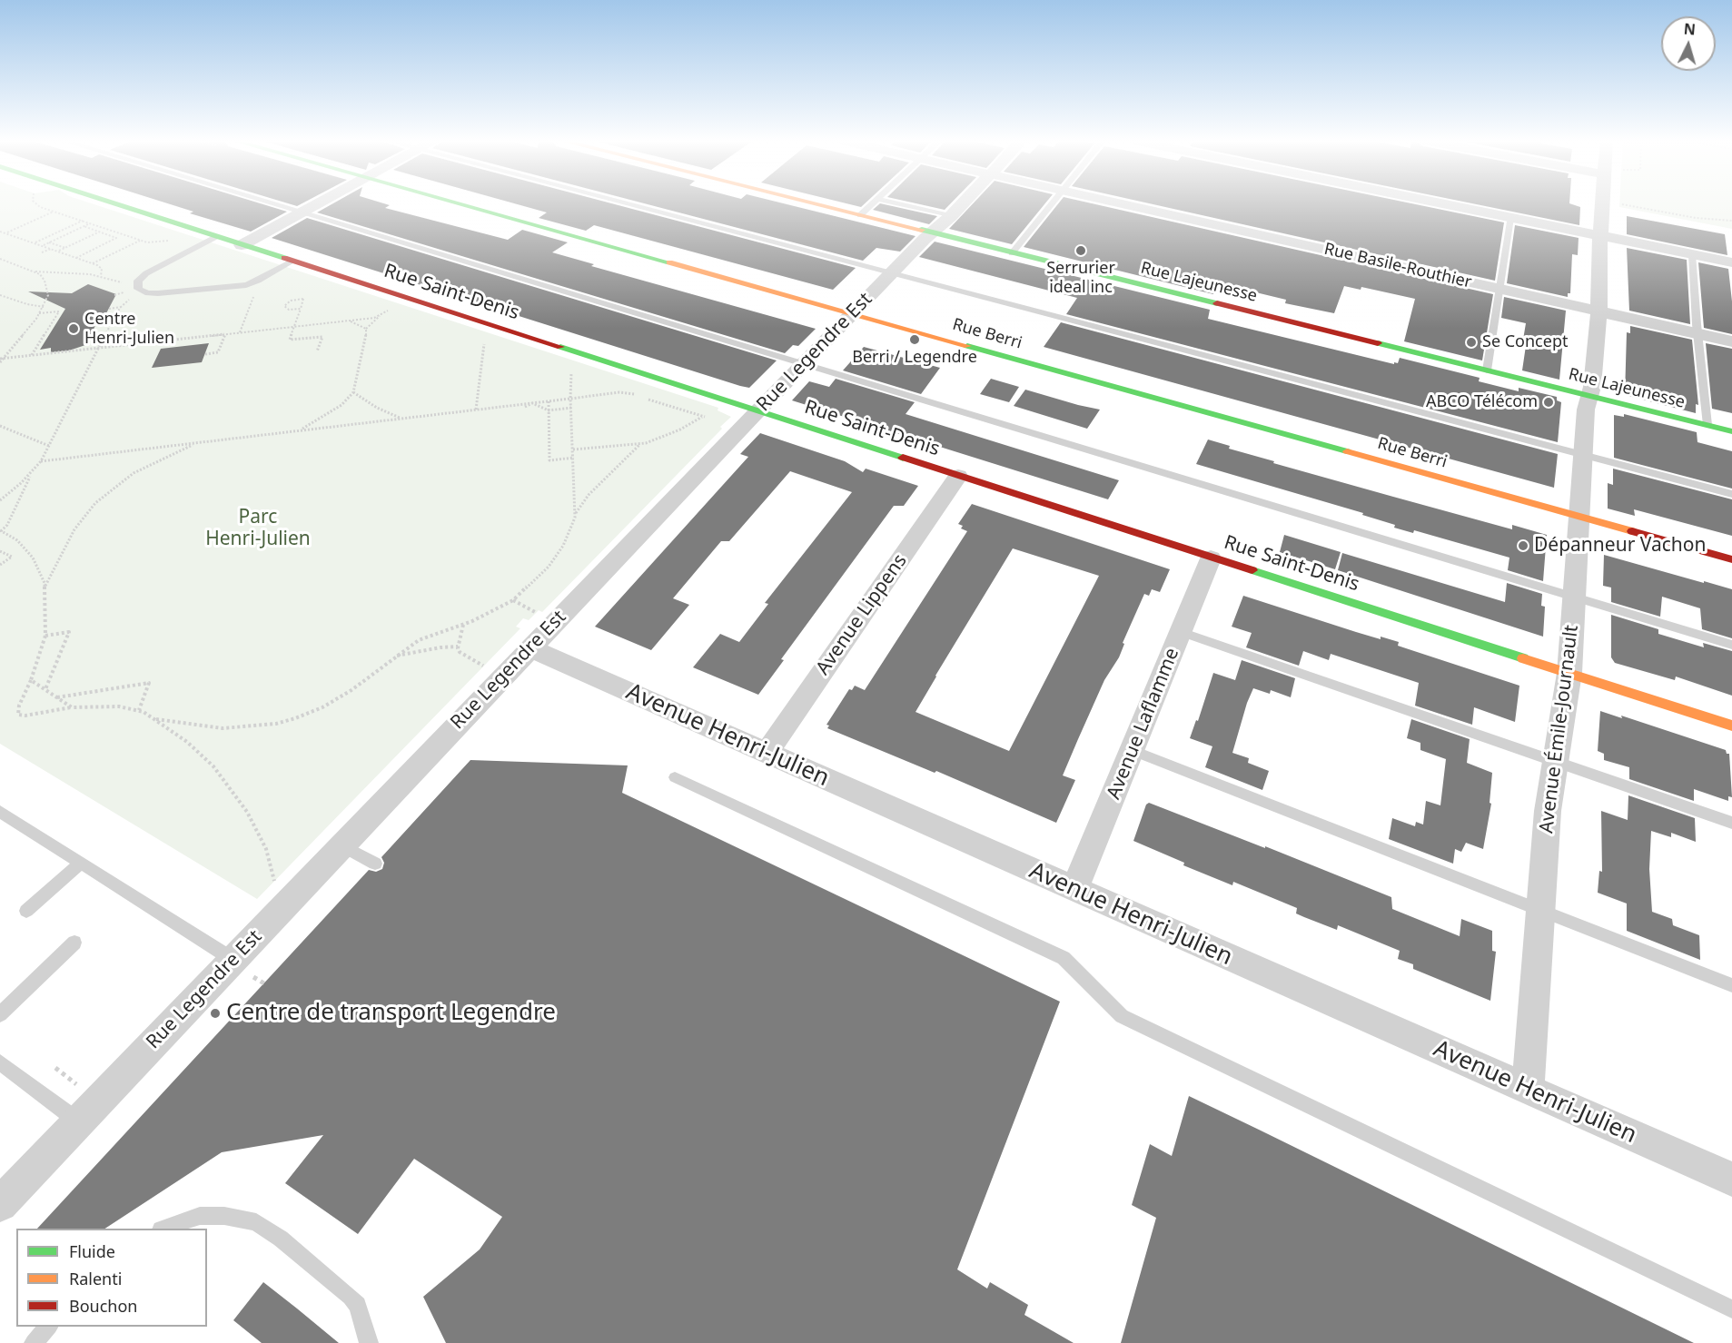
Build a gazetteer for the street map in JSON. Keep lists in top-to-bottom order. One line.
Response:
{"streets":{"main road":["Rue Lajeunesse","Rue Saint-Denis","Rue Berri"],"street":["Rue Basile-Routhier","Rue Legendre Est","Avenue Lippens","Avenue Laflamme","Avenue Émile-Journault","Avenue Henri-Julien"]},"crossings":[["Rue Basile-Routhier","Avenue Émile-Journault"],["Rue Lajeunesse","Rue Legendre Est"],["Rue Lajeunesse","Avenue Émile-Journault"],["Rue Saint-Denis","Rue Legendre Est"],["Rue Saint-Denis","Avenue Lippens"],["Rue Saint-Denis","Avenue Laflamme"],["Rue Saint-Denis","Avenue Émile-Journault"],["Rue Berri","Rue Legendre Est"],["Rue Berri","Avenue Émile-Journault"],["Rue Legendre Est","Avenue Henri-Julien"],["Avenue Lippens","Avenue Henri-Julien"],["Avenue Laflamme","Avenue Henri-Julien"],["Avenue Émile-Journault","Avenue Henri-Julien"]],"parks":["Parc Henri-Julien"],"places":["Serrurier ideal inc","Centre Henri-Julien","Berri / Legendre","Se Concept","ABCO Télécom","Dépanneur Vachon","Centre de transport Legendre"],"legend":["Fluide","Ralenti","Bouchon"],"north":"top"}
